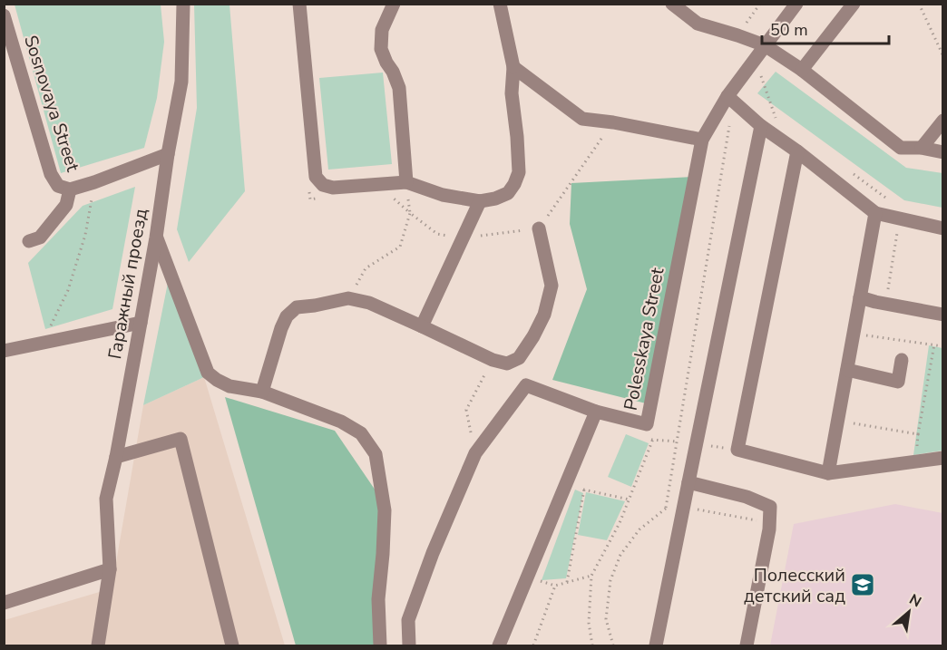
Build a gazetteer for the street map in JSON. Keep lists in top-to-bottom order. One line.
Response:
{"streets":{"street":["Sosnovaya Street","Гаражный проезд","Polesskaya Street"]},"crossings":[["Sosnovaya Street","Гаражный проезд"]],"places":{"school or university":["Полесский детский сад"]},"scale_bar":"50 m","north":"top right"}
